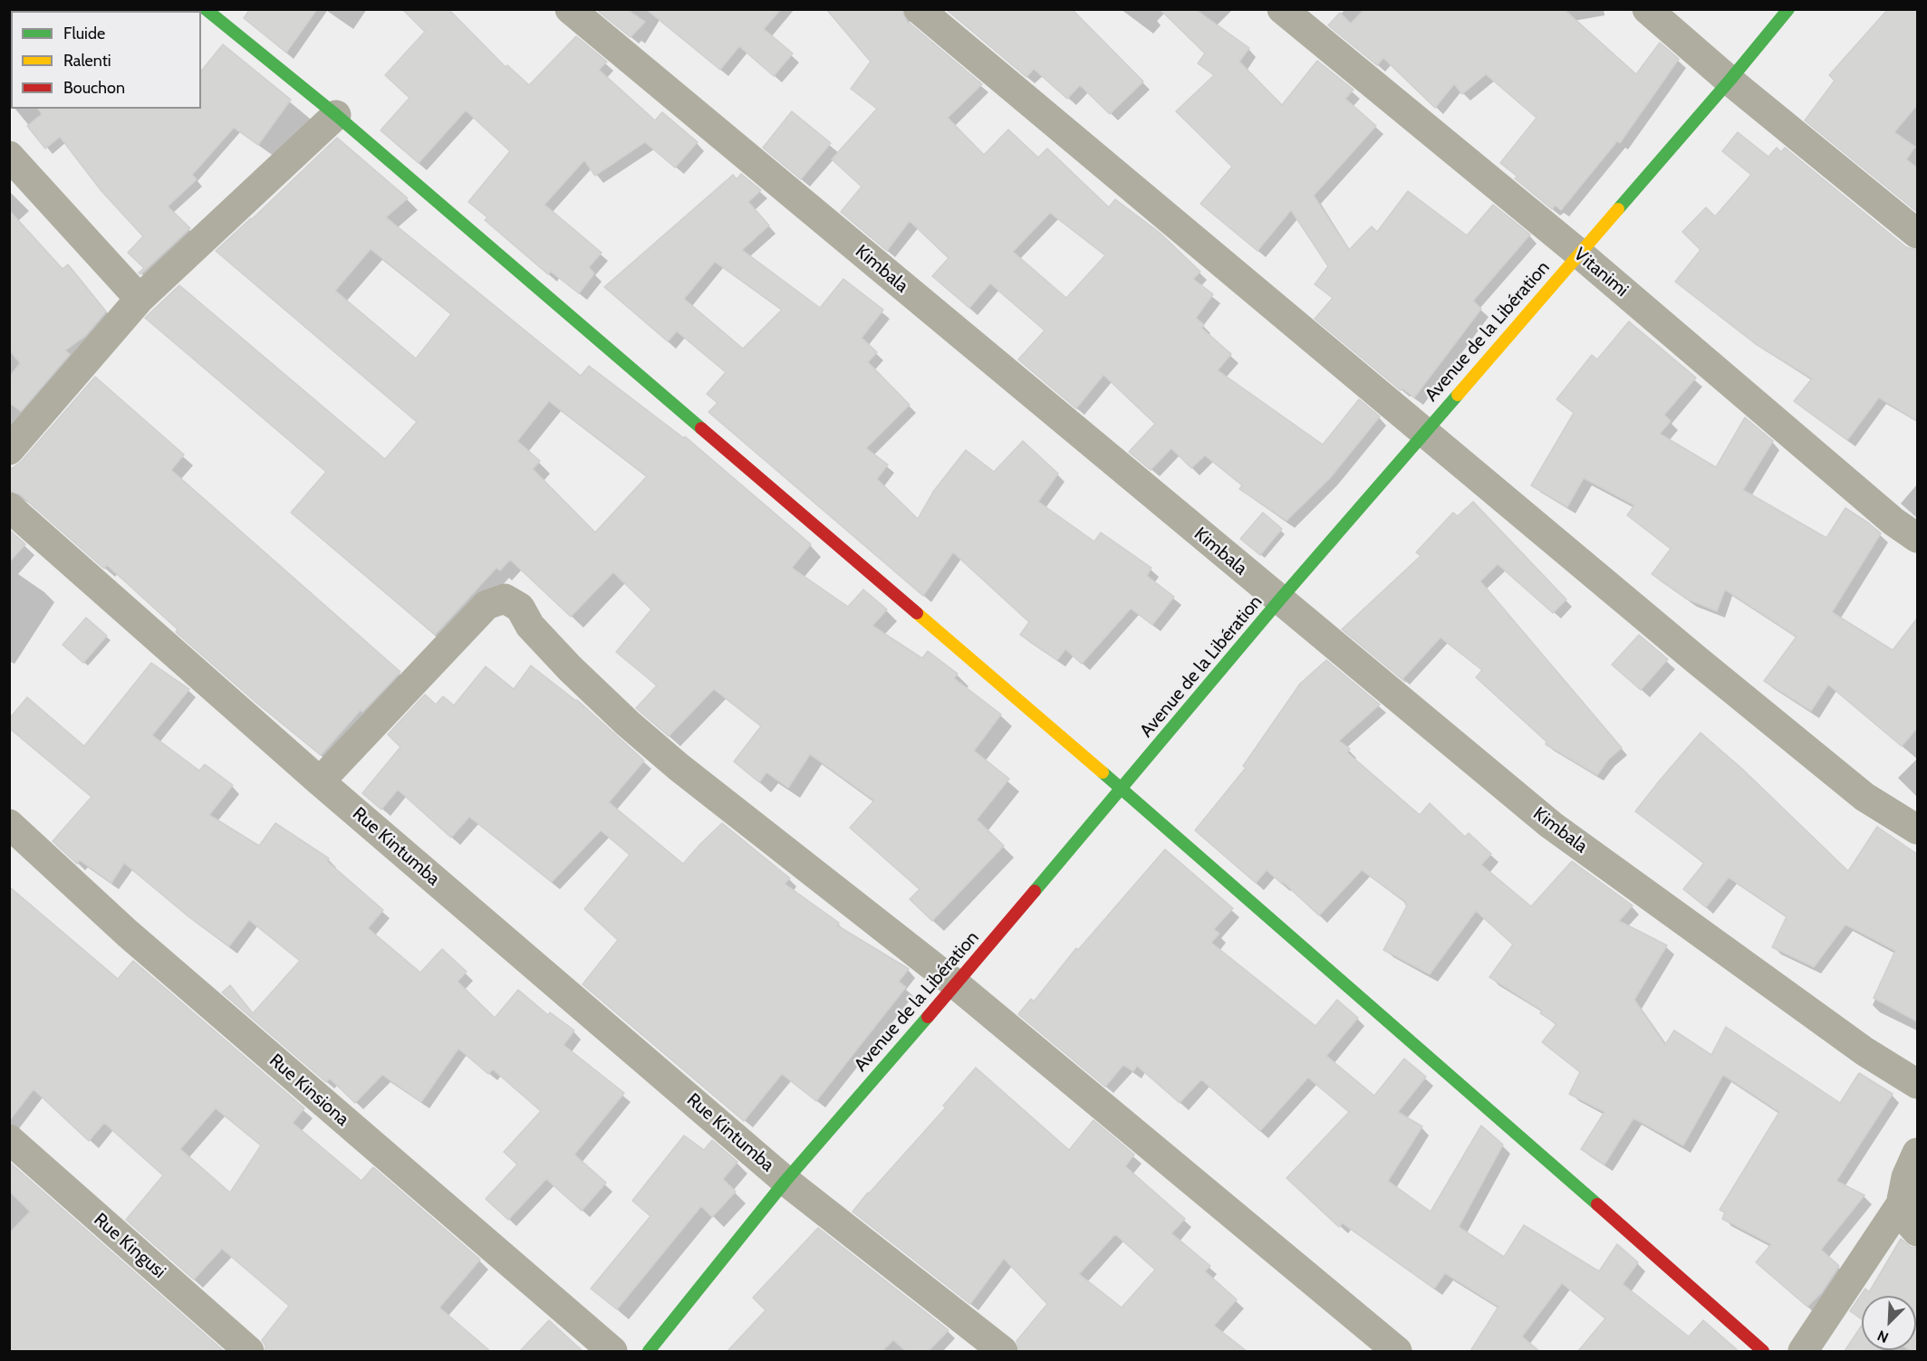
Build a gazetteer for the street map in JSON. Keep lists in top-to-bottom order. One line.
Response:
{"streets":{"main road":["Avenue de la Libération"],"street":["Kimbala","Vitanimi","Rue Kintumba","Rue Kinsiona","Rue Kingusi"]},"crossings":[["Kimbala","Avenue de la Libération"],["Vitanimi","Avenue de la Libération"],["Avenue de la Libération","Rue Kintumba"]],"legend":["Fluide","Ralenti","Bouchon"],"north":"bottom left"}
